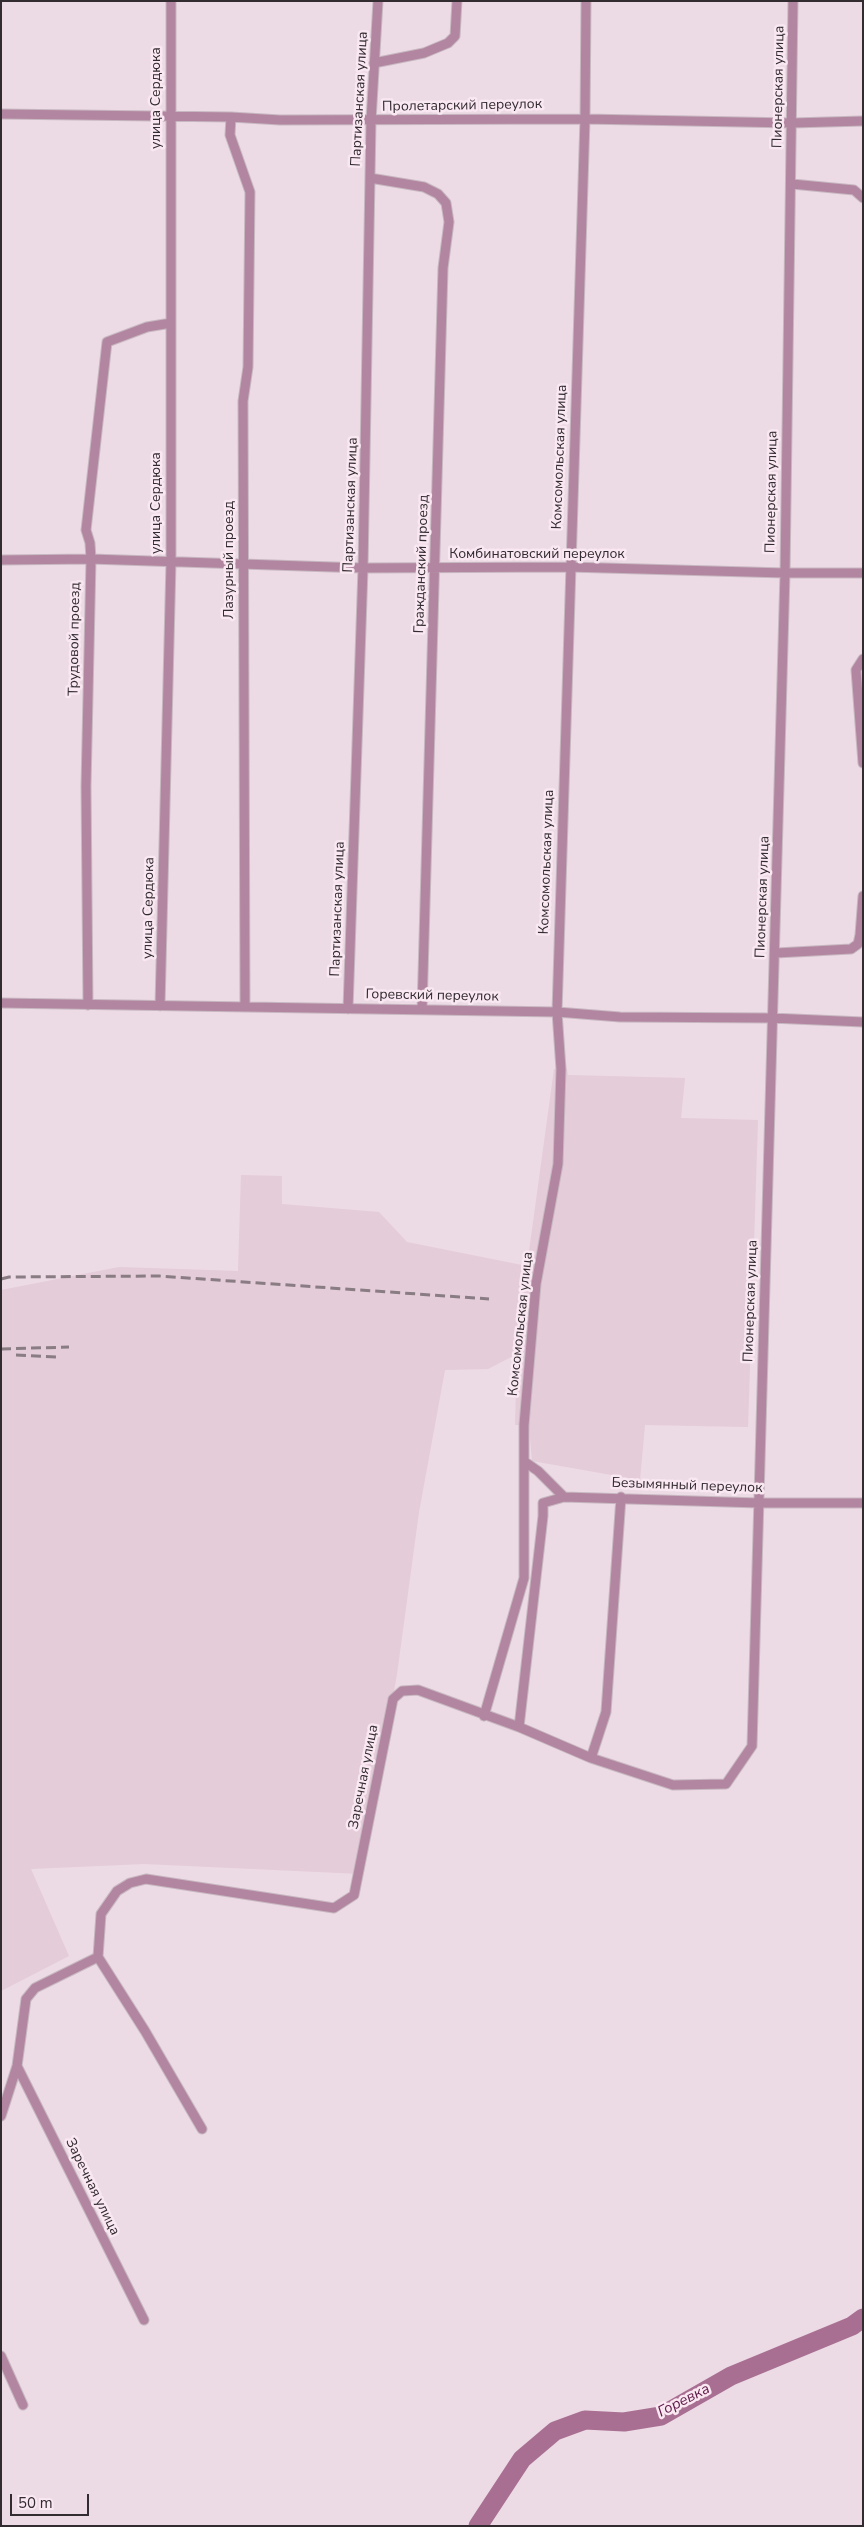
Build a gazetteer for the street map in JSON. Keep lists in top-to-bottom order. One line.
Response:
{"streets":{"street":["Пионерская улица","улица Сердюка","Партизанская улица","Пролетарский переулок","Комсомольская улица","Комбинатовский переулок","Лазурный проезд","Гражданский проезд","Трудовой проезд","Горевский переулок","Безымянный переулок","Заречная улица"]},"crossings":[["Пионерская улица","Пролетарский переулок"],["Пионерская улица","Комбинатовский переулок"],["Пионерская улица","Горевский переулок"],["Пионерская улица","Безымянный переулок"],["Пионерская улица","Заречная улица"],["улица Сердюка","Пролетарский переулок"],["улица Сердюка","Комбинатовский переулок"],["улица Сердюка","Трудовой проезд"],["улица Сердюка","Горевский переулок"],["Партизанская улица","Пролетарский переулок"],["Партизанская улица","Комбинатовский переулок"],["Партизанская улица","Гражданский проезд"],["Партизанская улица","Горевский переулок"],["Пролетарский переулок","Комсомольская улица"],["Пролетарский переулок","Лазурный проезд"],["Комсомольская улица","Комбинатовский переулок"],["Комсомольская улица","Горевский переулок"],["Комсомольская улица","Заречная улица"],["Комбинатовский переулок","Лазурный проезд"],["Комбинатовский переулок","Гражданский проезд"],["Комбинатовский переулок","Трудовой проезд"],["Лазурный проезд","Горевский переулок"],["Гражданский проезд","Горевский переулок"],["Трудовой проезд","Горевский переулок"]],"water":["Горевка"],"scale_bar":"50 m"}
